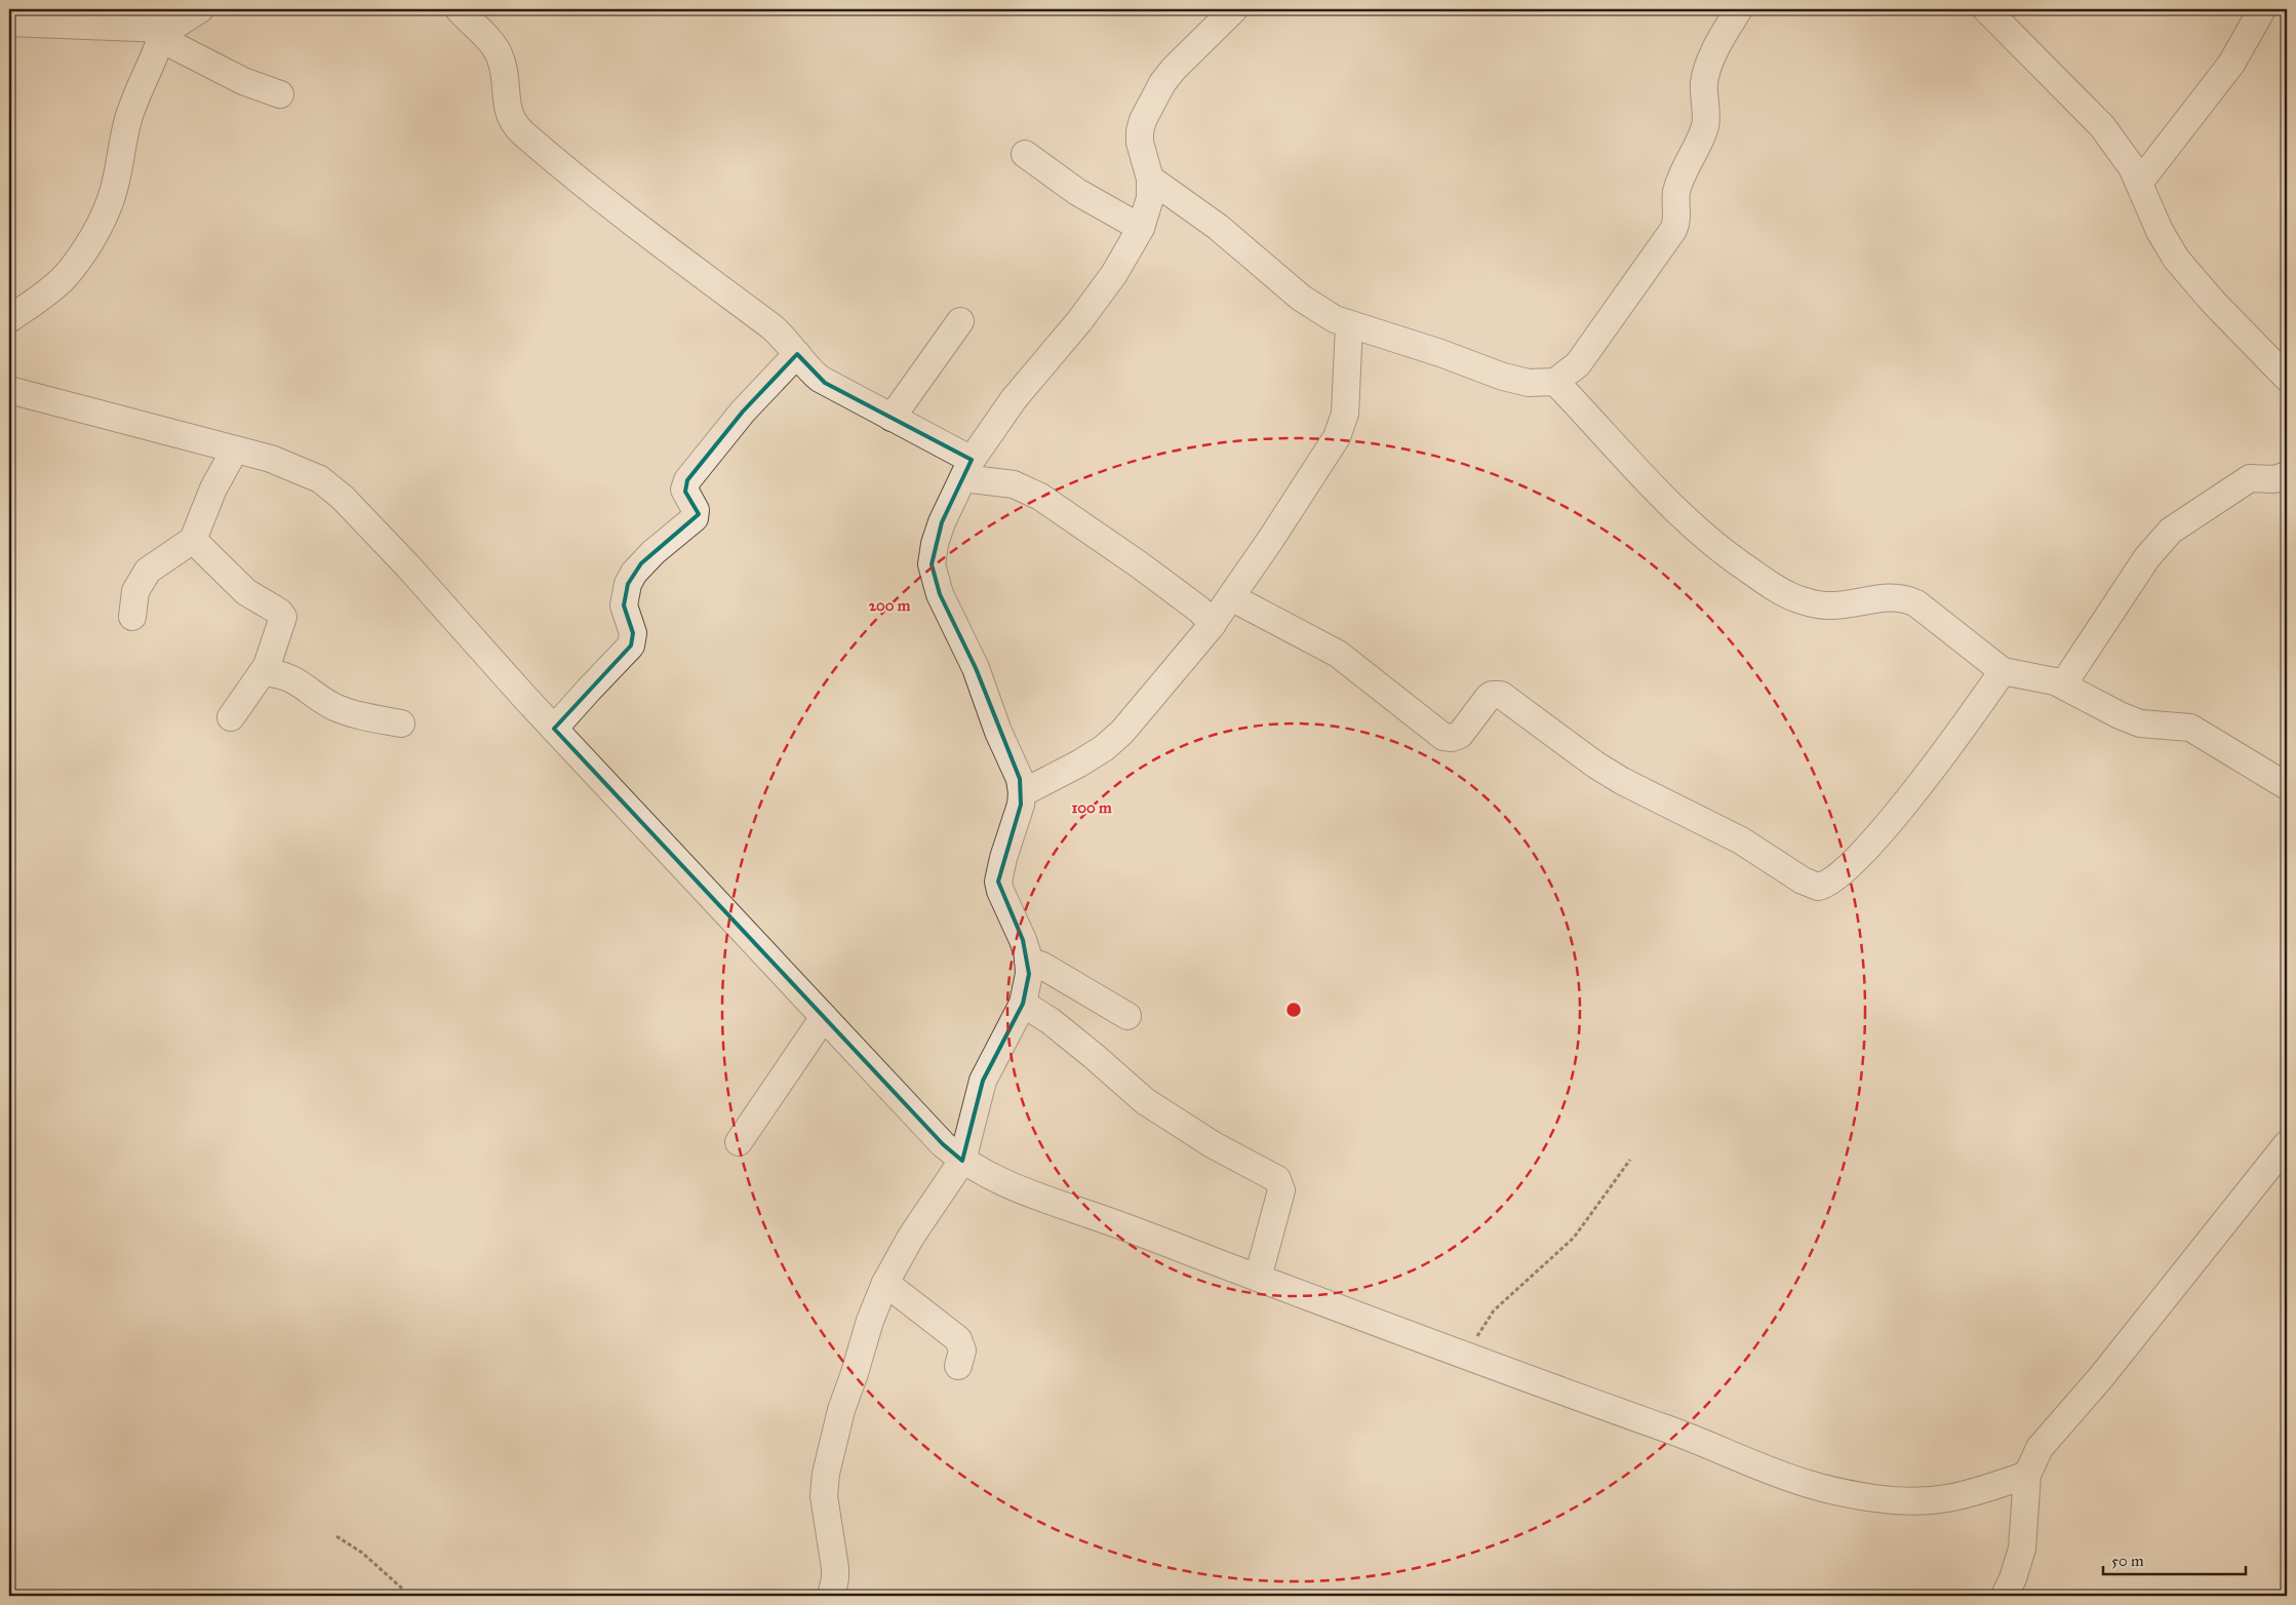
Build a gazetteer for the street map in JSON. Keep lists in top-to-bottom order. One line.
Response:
{"scale_bar":"50 m","rings":["200 m","100 m"]}
